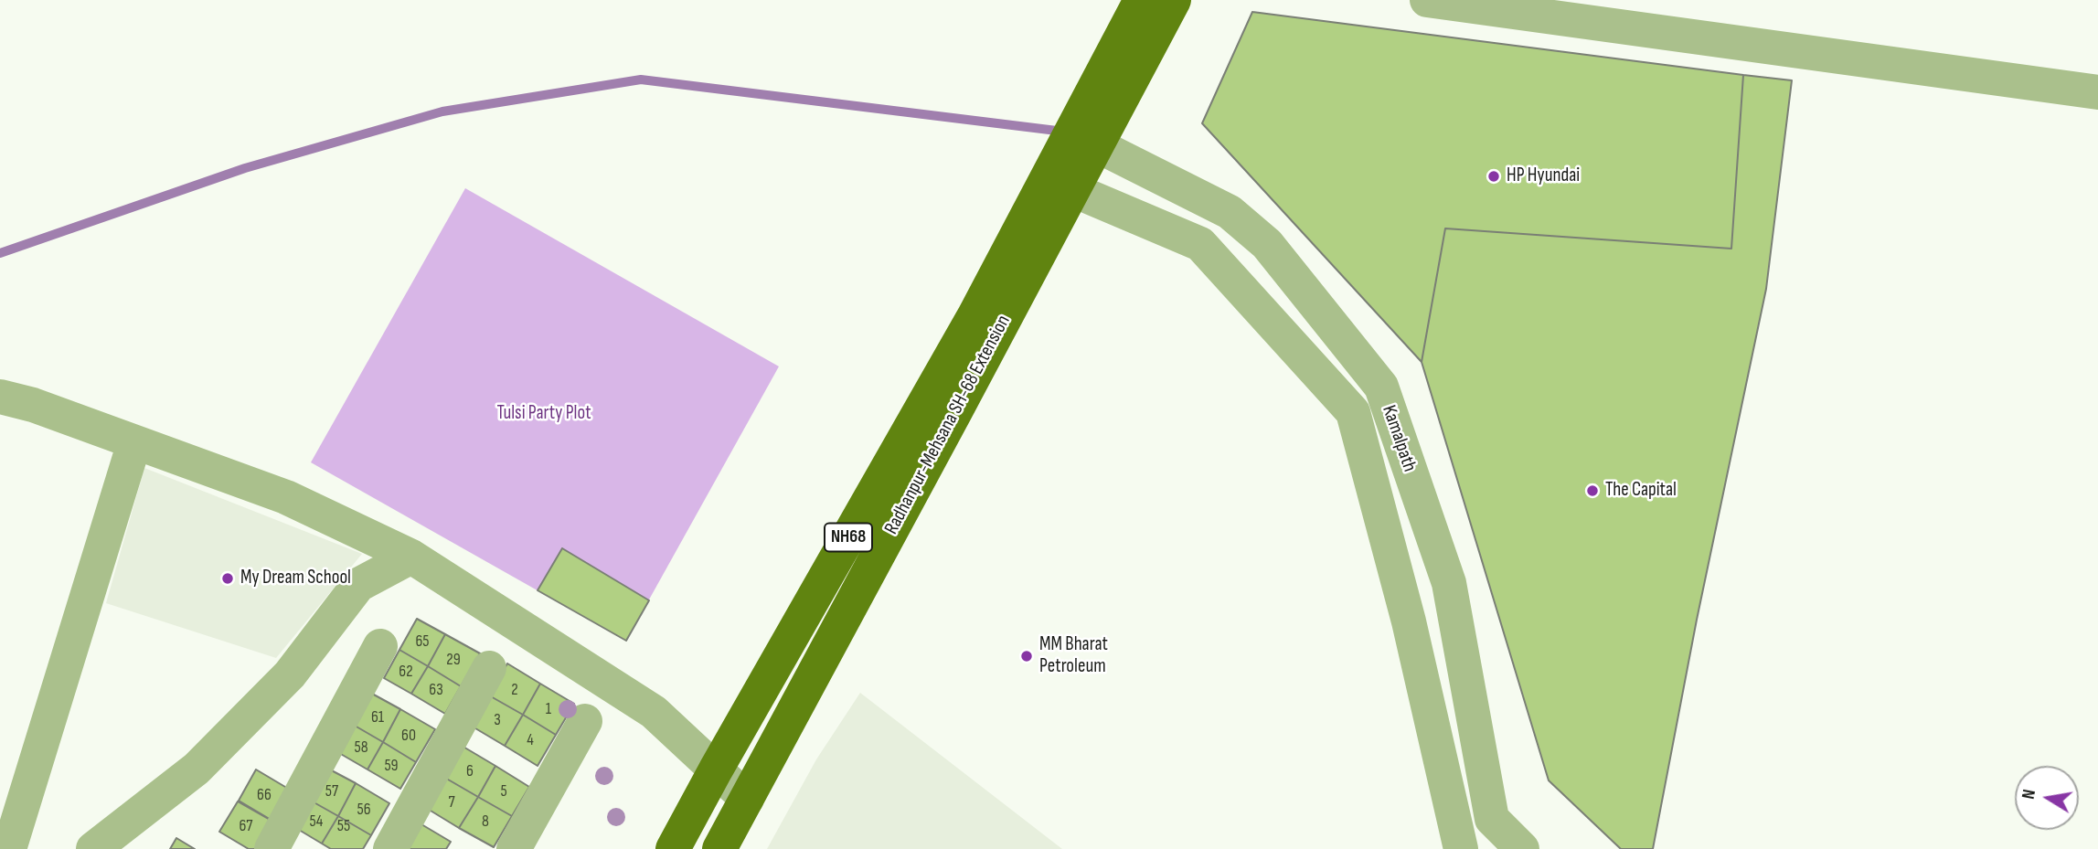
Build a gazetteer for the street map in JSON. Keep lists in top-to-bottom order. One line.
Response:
{"streets":{"highway":["Radhanpur-Mehsana SH-68 Extension","NH68"],"street":["Kamalpath"]},"crossings":[["Radhanpur-Mehsana SH-68 Extension","Kamalpath"],["Radhanpur-Mehsana SH-68 Extension","NH68"]],"parks":["Tulsi Party Plot"],"places":["HP Hyundai","The Capital","My Dream School","MM Bharat Petroleum"],"house_numbers":["65","29","62","63","2","1","61","3","60","4","58","59","6","57","5","66","7","56","54","8","67","55"],"north":"left"}
